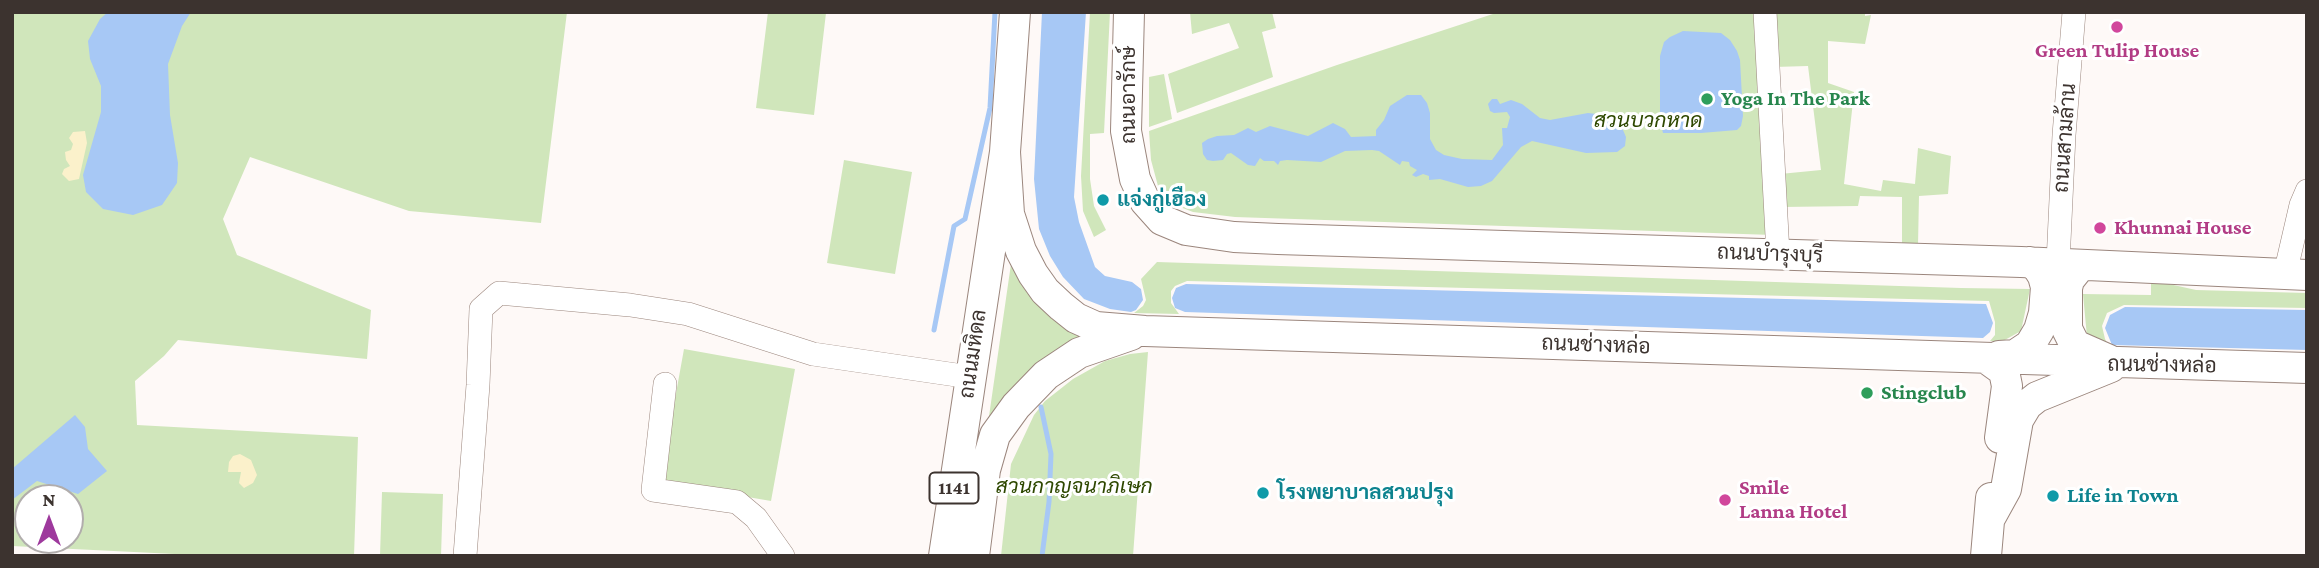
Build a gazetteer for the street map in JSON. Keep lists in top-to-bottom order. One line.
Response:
{"streets":{"main road":["ถนนอารักษ์","ถนนบำรุงบุรี","ถนนช่างหล่อ","ถนนมหิดล","1141"],"street":["ถนนสามล้าน"]},"crossings":[["ถนนอารักษ์","ถนนบำรุงบุรี"],["ถนนสามล้าน","ถนนบำรุงบุรี"],["ถนนช่างหล่อ","ถนนมหิดล"],["ถนนช่างหล่อ","1141"]],"parks":["สวนบวกหาด","สวนกาญจนาภิเษก"],"places":["Green Tulip House","Yoga In The Park","แจ่งกู่เฮือง","Khunnai House","Stingclub","โรงพยาบาลสวนปรุง","Life in Town","Smile Lanna Hotel"],"north":"top"}
